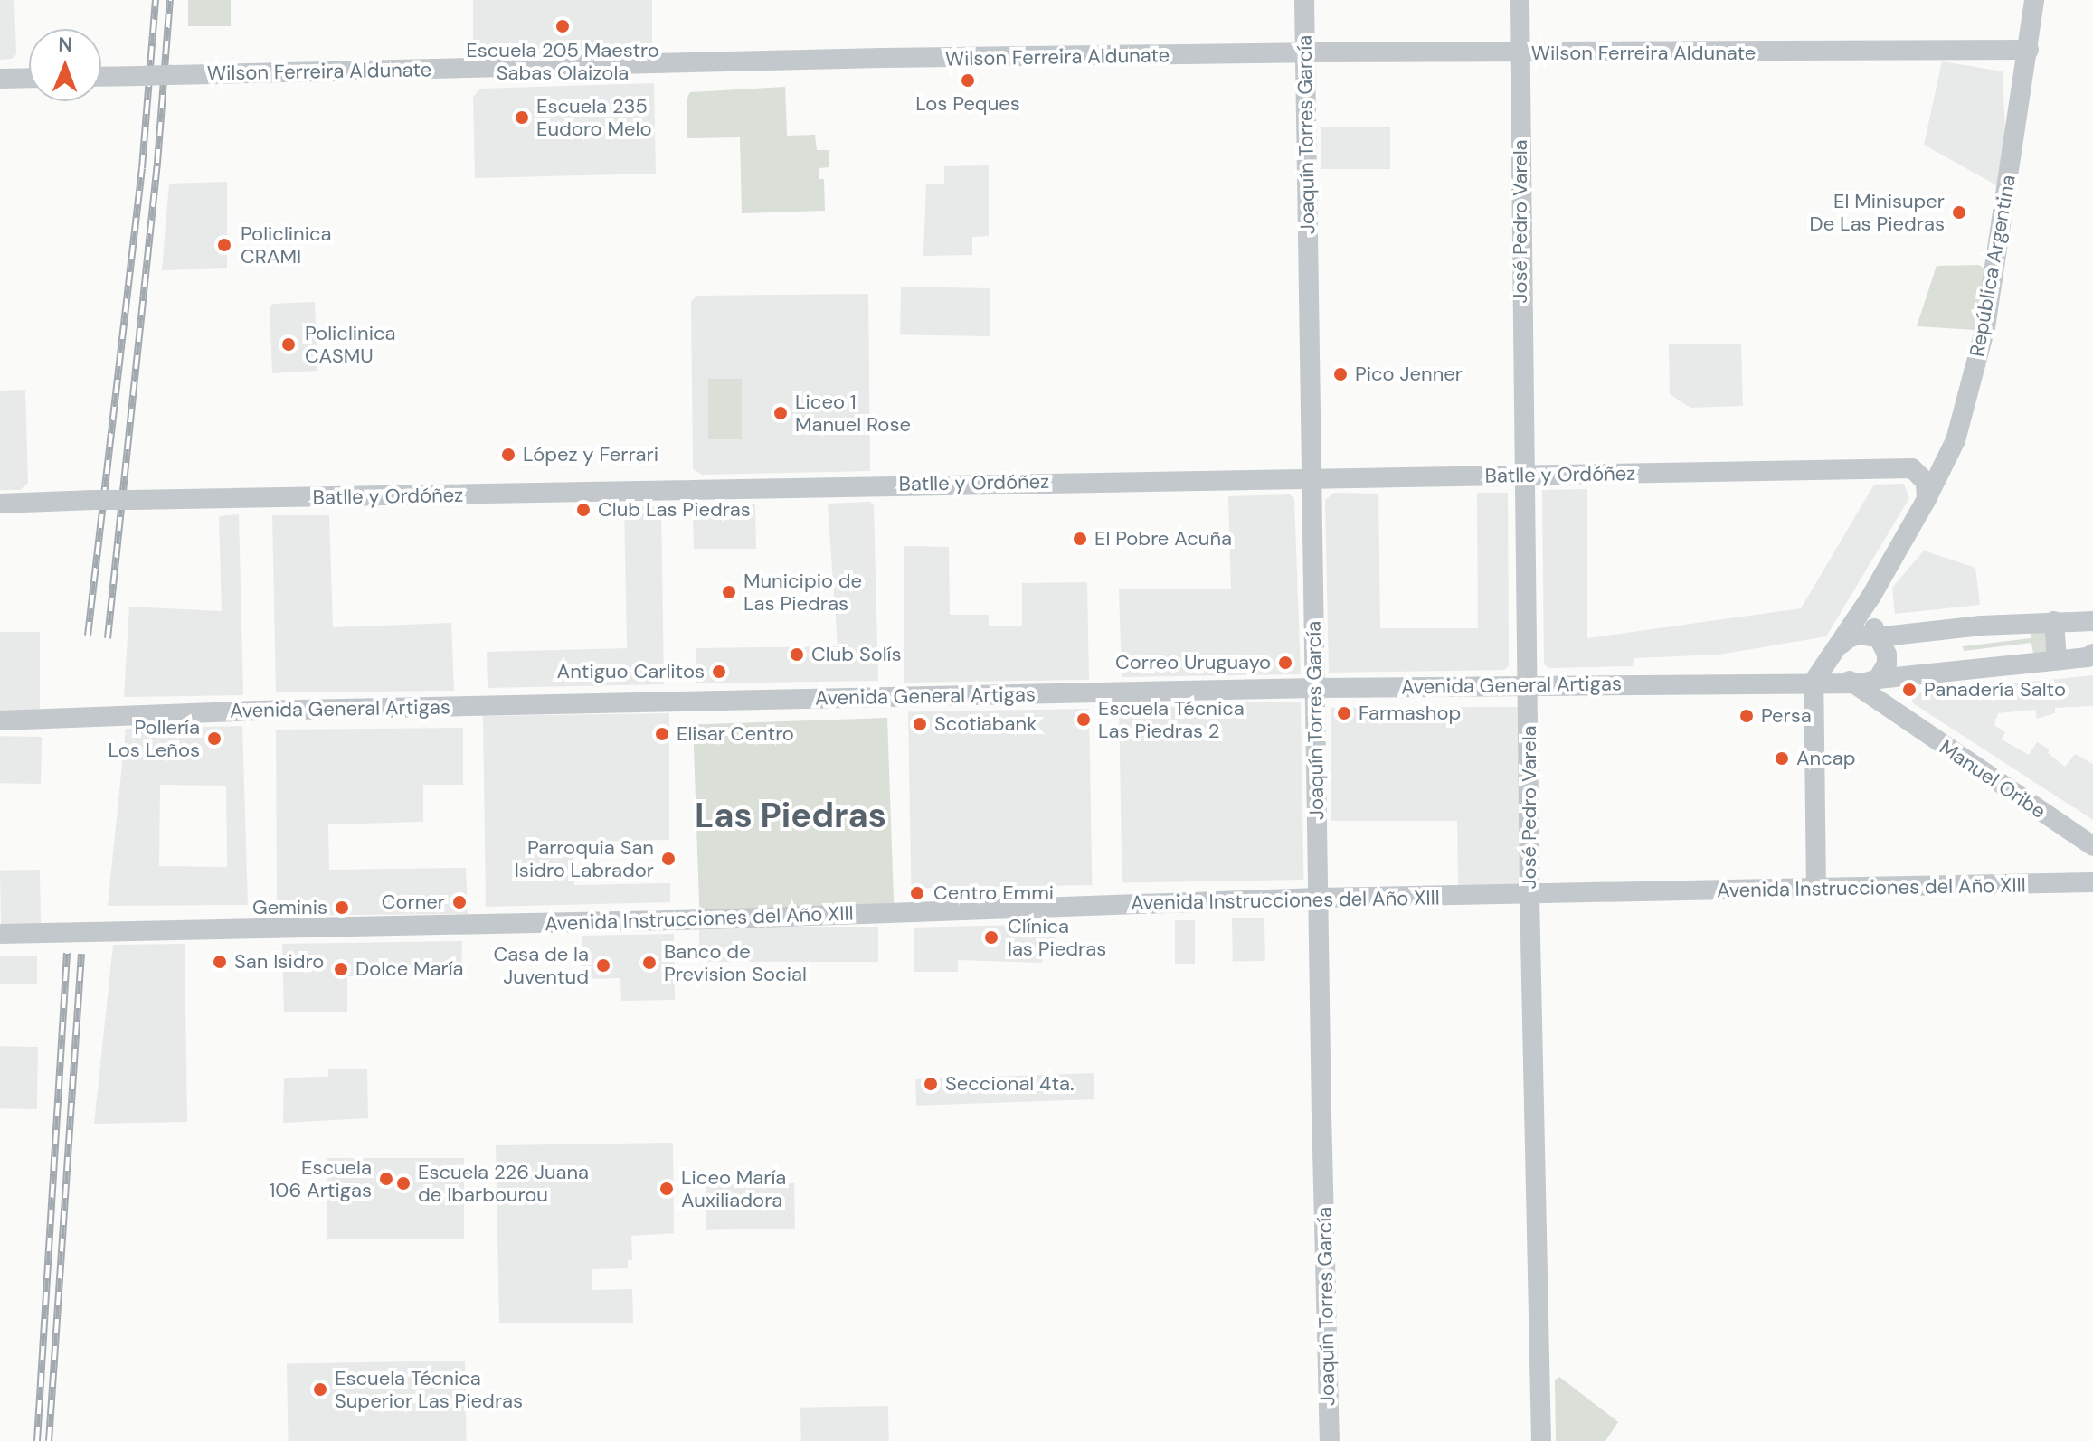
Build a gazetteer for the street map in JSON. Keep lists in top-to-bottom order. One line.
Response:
{"streets":{"street":["Wilson Ferreira Aldunate","Joaquín Torres García","José Pedro Varela","República Argentina","Batlle y Ordóñez","Avenida General Artigas","Manuel Oribe","Avenida Instrucciones del Año XIII"]},"crossings":[["Wilson Ferreira Aldunate","Joaquín Torres García"],["Wilson Ferreira Aldunate","José Pedro Varela"],["Wilson Ferreira Aldunate","República Argentina"],["Joaquín Torres García","Batlle y Ordóñez"],["Joaquín Torres García","Avenida General Artigas"],["Joaquín Torres García","Avenida Instrucciones del Año XIII"],["José Pedro Varela","Batlle y Ordóñez"],["José Pedro Varela","Avenida General Artigas"],["José Pedro Varela","Avenida Instrucciones del Año XIII"],["República Argentina","Batlle y Ordóñez"],["República Argentina","Avenida General Artigas"]],"districts":["Las Piedras"],"places":["Escuela 205 Maestro Sabas Olaizola","Los Peques","Escuela 235 Eudoro Melo","El Minisuper De Las Piedras","Policlinica CRAMI","Policlinica CASMU","Pico Jenner","Liceo 1 Manuel Rose","López y Ferrari","Club Las Piedras","El Pobre Acuña","Municipio de Las Piedras","Club Solís","Correo Uruguayo","Antiguo Carlitos","Panadería Salto","Farmashop","Persa","Escuela Técnica Las Piedras 2","Scotiabank","Elisar Centro","Pollería Los Leños","Ancap","Parroquia San Isidro Labrador","Centro Emmi","Corner","Geminis","Clínica las Piedras","San Isidro","Banco de Prevision Social","Casa de la Juventud","Dolce María","Seccional 4ta.","Escuela 106 Artigas","Escuela 226 Juana de Ibarbourou","Liceo María Auxiliadora","Escuela Técnica Superior Las Piedras"],"north":"top"}
